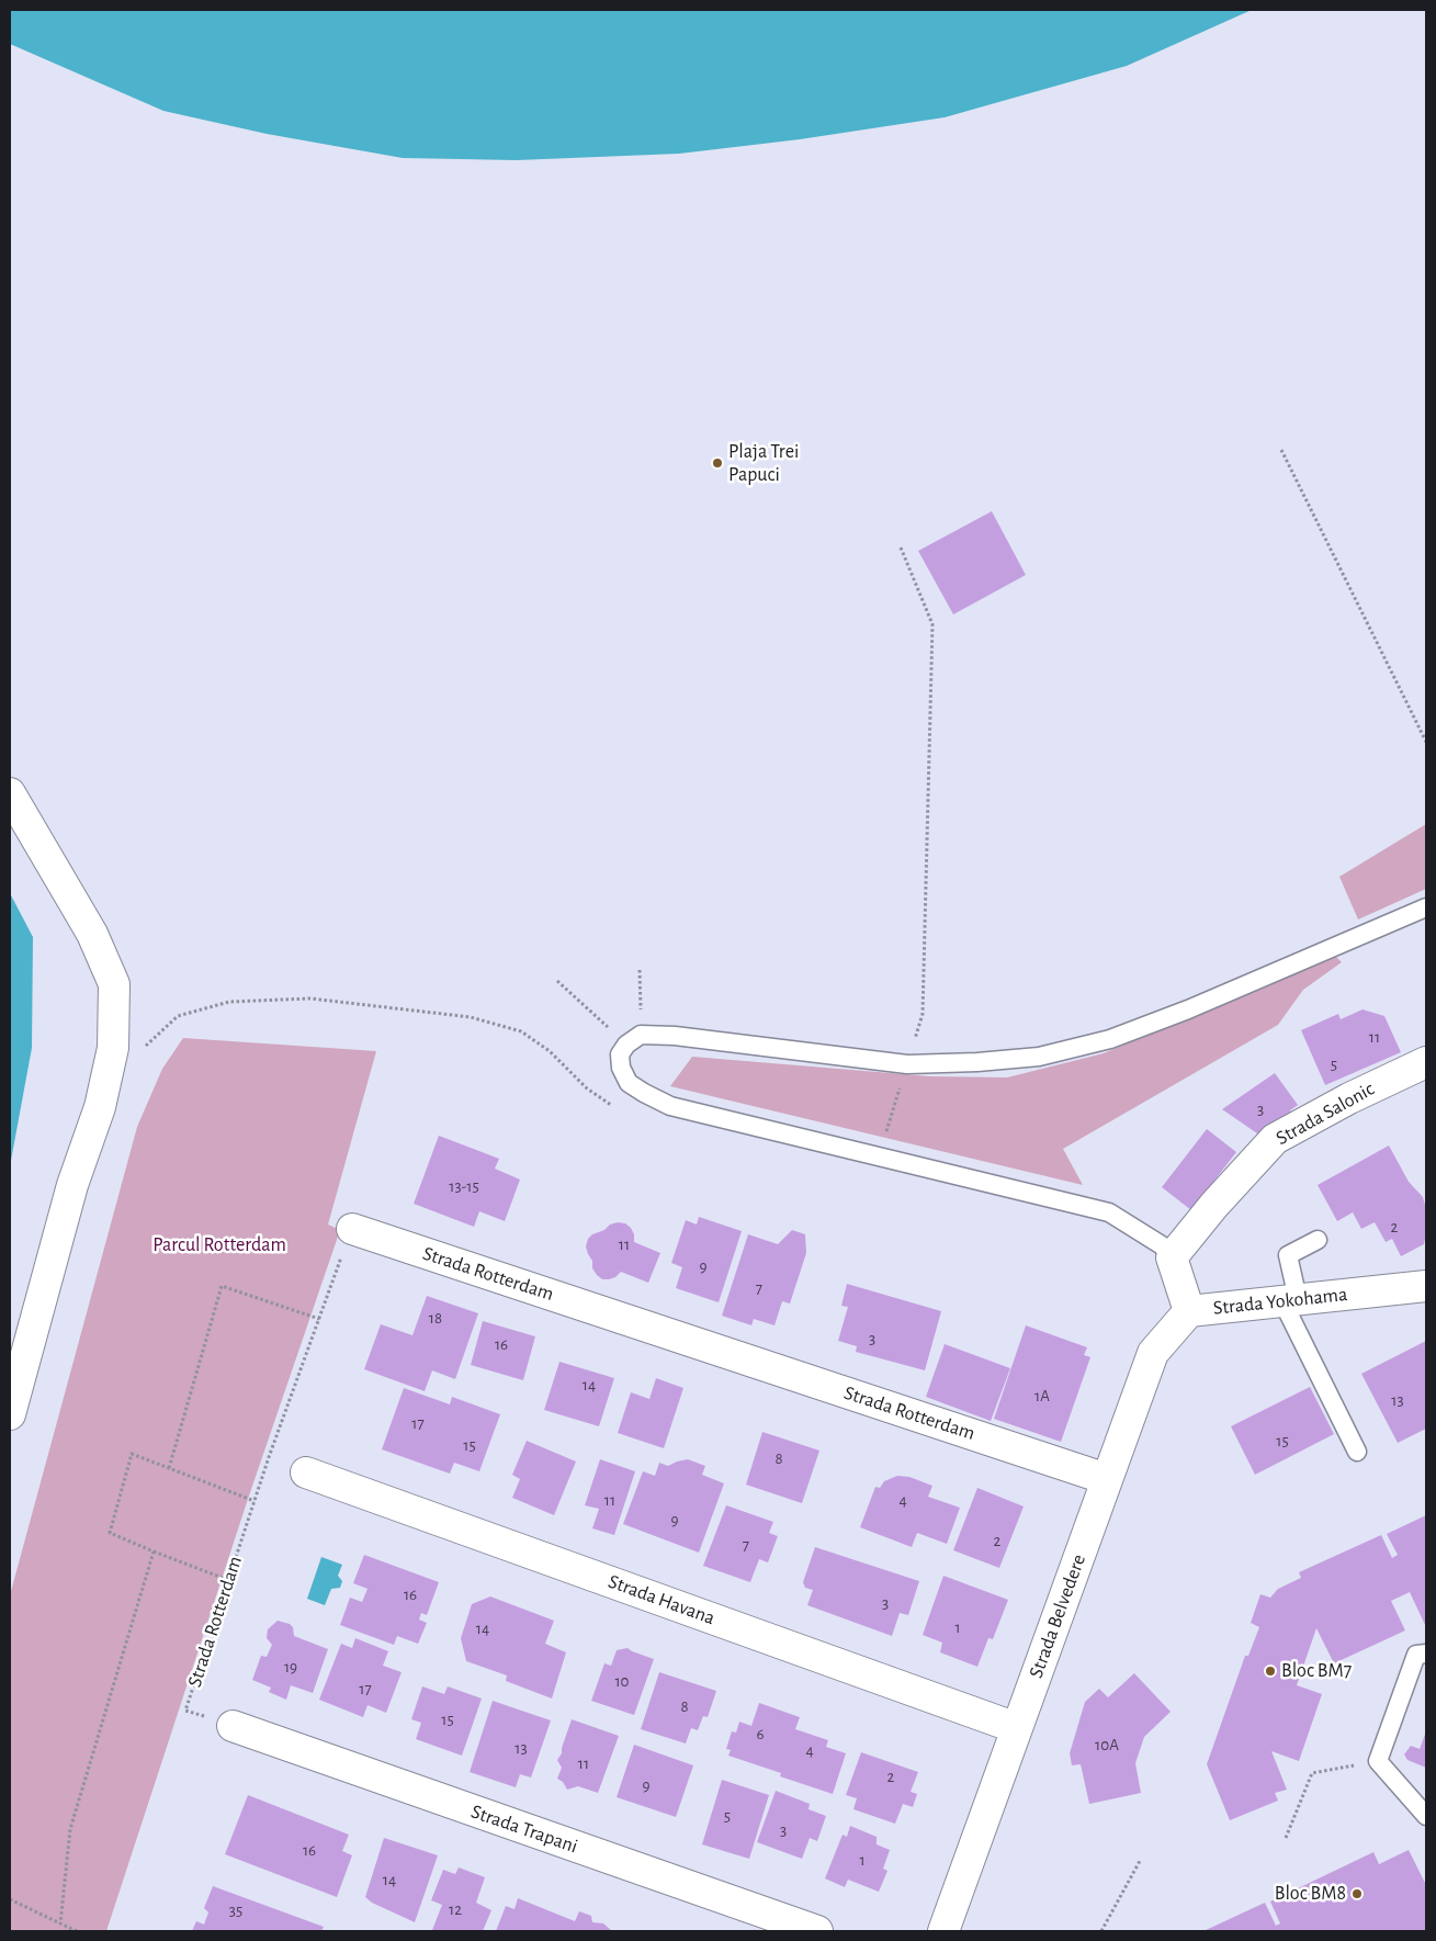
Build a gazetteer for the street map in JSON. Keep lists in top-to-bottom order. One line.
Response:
{"streets":{"street":["Strada Salonic","Strada Rotterdam","Strada Yokohama","Strada Havana","Strada Belvedere","Strada Trapani"]},"crossings":[["Strada Salonic","Strada Yokohama"],["Strada Rotterdam","Strada Belvedere"],["Strada Yokohama","Strada Belvedere"],["Strada Havana","Strada Belvedere"]],"parks":["Parcul Rotterdam"],"places":["Plaja Trei Papuci","Bloc BM7","Bloc BM8"],"house_numbers":["11","5","3","13-15","2","11","9","7","18","3","16","14","1A","13","17","15","15","8","11","4","9","2","7","16","3","1","14","19","10","17","8","15","6","10A","13","4","11","2","9","5","3","16","1","14","12","35"]}
